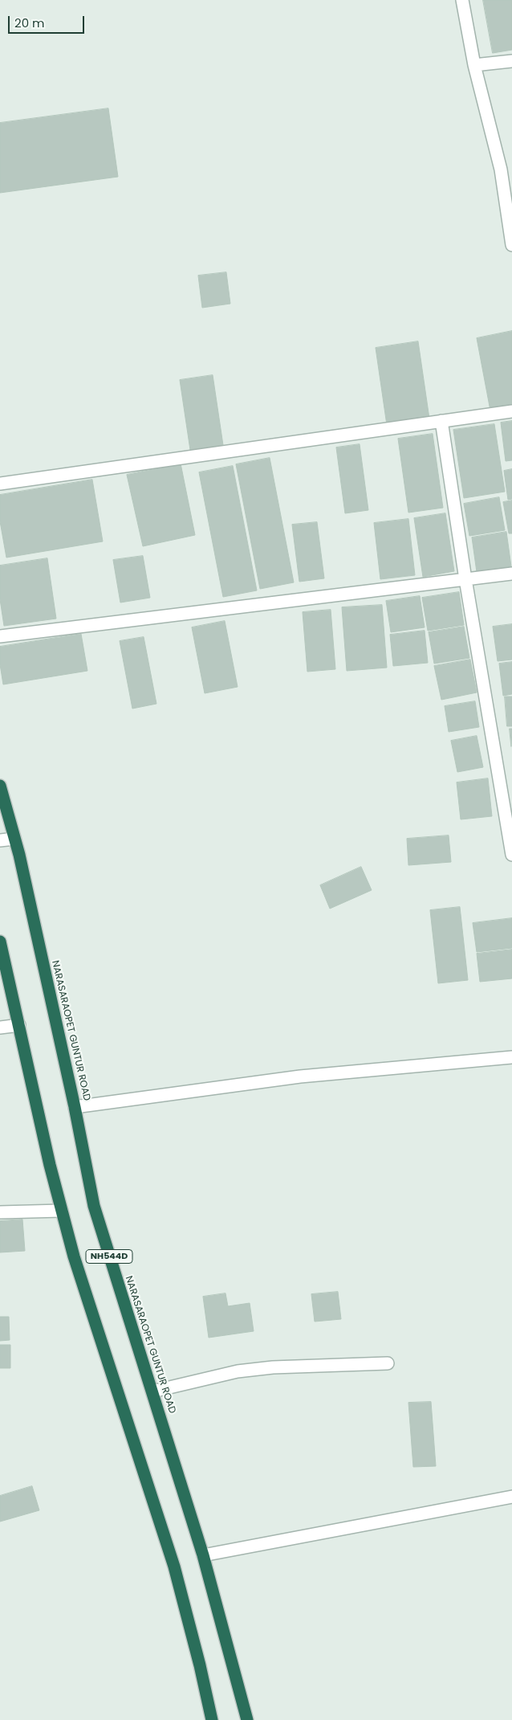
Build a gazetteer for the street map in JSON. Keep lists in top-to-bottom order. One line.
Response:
{"streets":{"highway":["NARASARAOPET GUNTUR ROAD","NH544D"]},"scale_bar":"20 m"}
